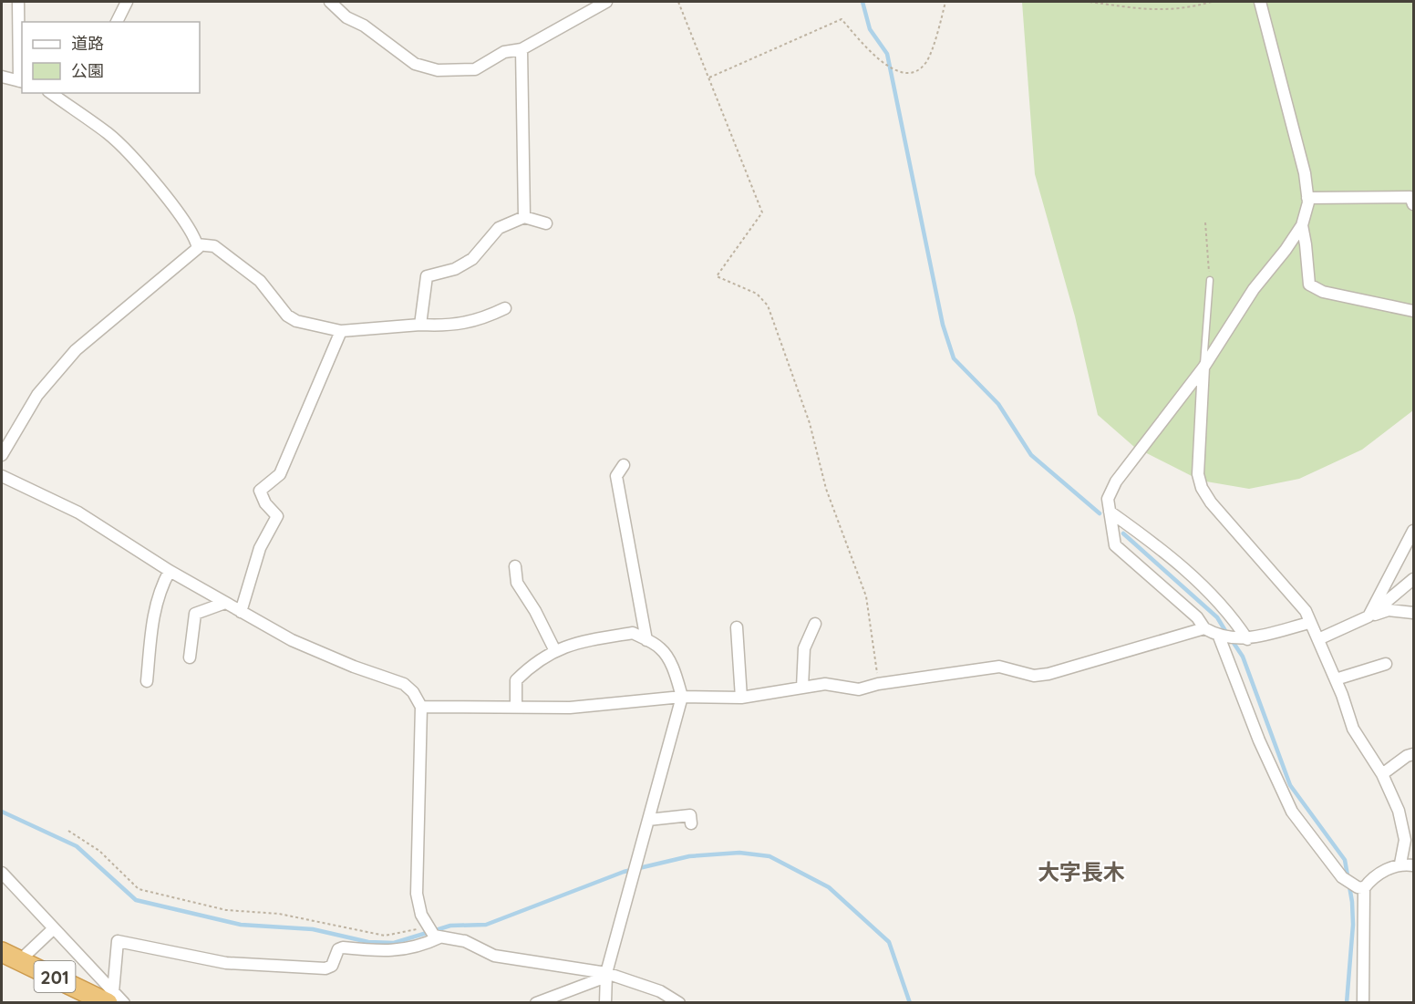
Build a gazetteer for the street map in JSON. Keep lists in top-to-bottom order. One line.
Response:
{"streets":{"highway":["201"]},"districts":["大字長木"],"legend":["道路","公園"]}
